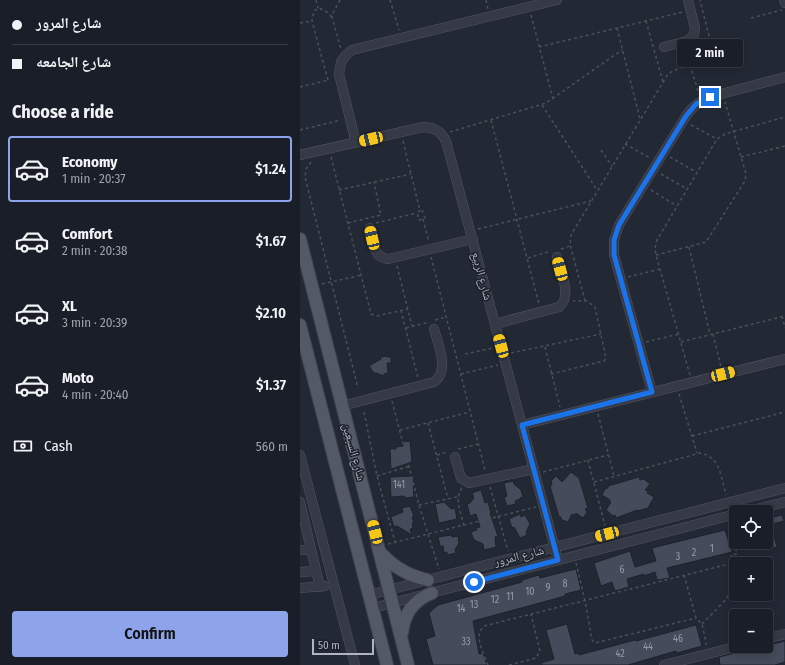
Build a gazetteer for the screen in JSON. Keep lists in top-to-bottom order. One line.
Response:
{"streets":{"main road":["شارع السبعين"],"street":["شارع الربيع","شارع المرور"]},"crossings":[["شارع الربيع","شارع المرور"],["شارع السبعين","شارع المرور"]],"house_numbers":["141","1","2","3","6","8","9","10","11","12","13","14","46","33","44","42"],"scale_bar":"50 m","page":{"banner":["شارع المرور","شارع الجامعه"],"bubble":"2 min","heading":"Choose a ride","list":[{"name":"Economy","note":"1 min · 20:37","value":"$1.24"},{"name":"Comfort","note":"2 min · 20:38","value":"$1.67"},{"name":"XL","note":"3 min · 20:39","value":"$2.10"},{"name":"Moto","note":"4 min · 20:40","value":"$1.37"}],"pay":["Cash","560 m"],"map_buttons":["+","−"],"buttons":"Confirm","scale":"50 m"}}
